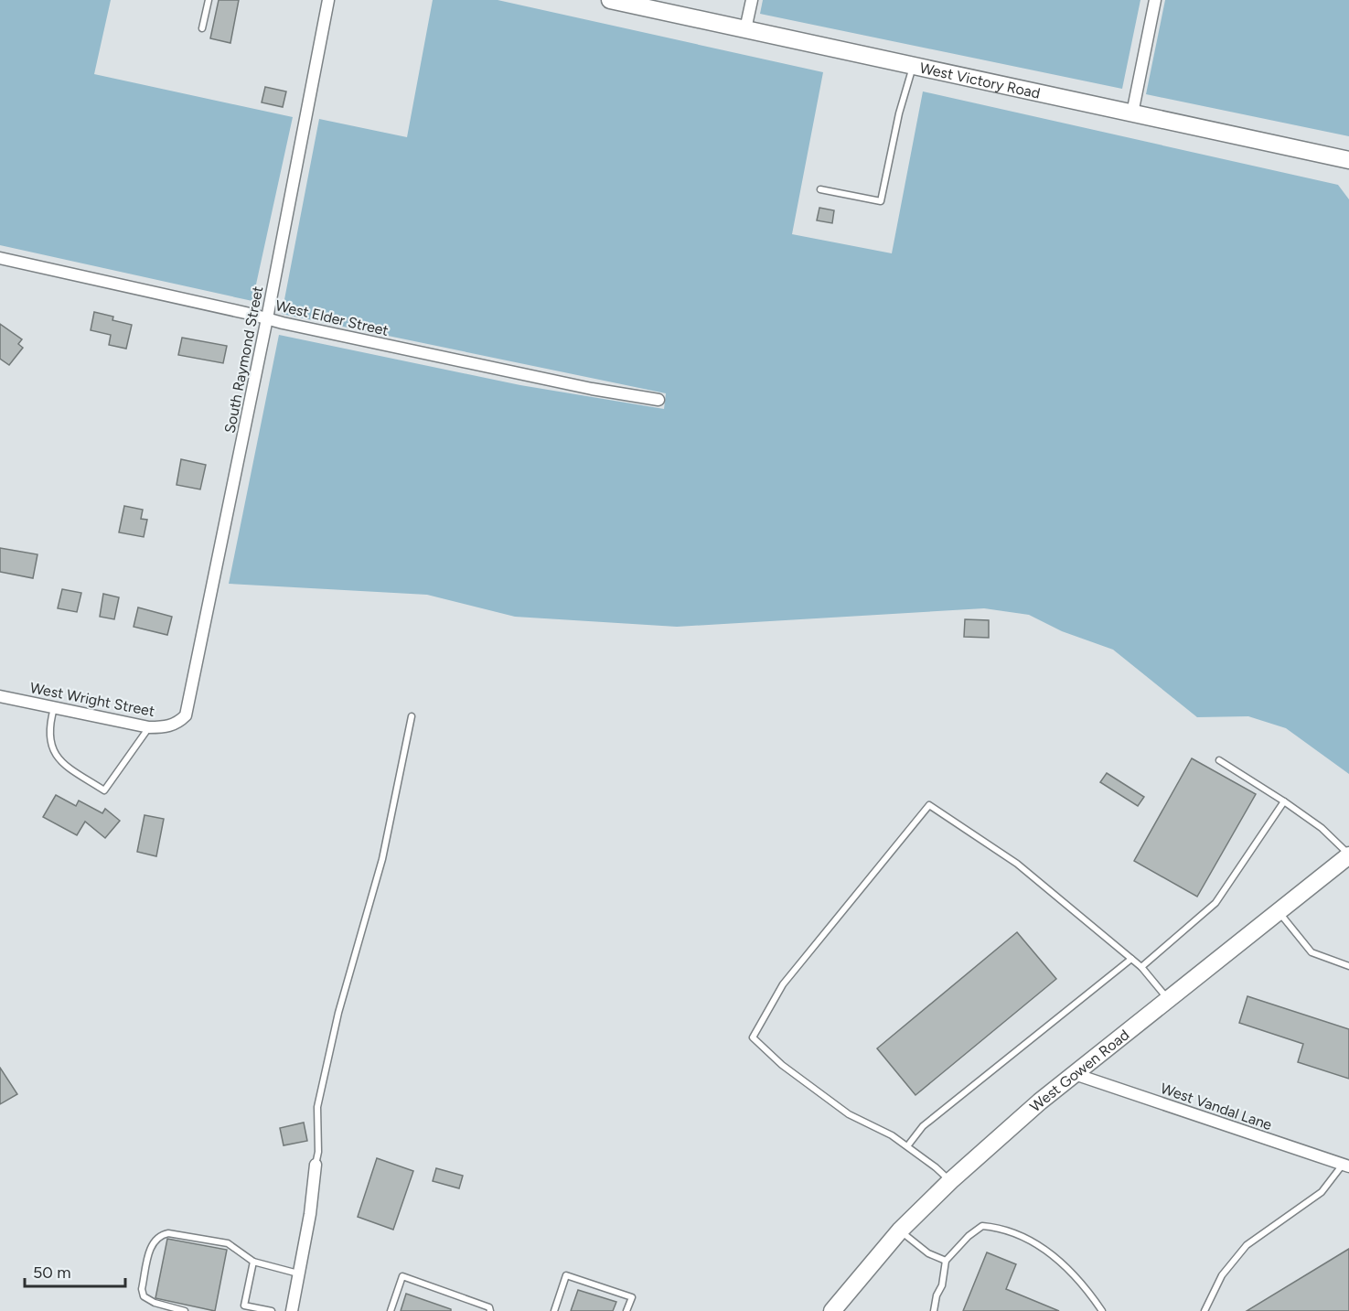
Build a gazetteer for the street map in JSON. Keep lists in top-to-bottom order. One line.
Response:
{"streets":{"main road":["West Victory Road","West Gowen Road"],"street":["West Elder Street","South Raymond Street","West Wright Street","West Vandal Lane"]},"crossings":[["West Elder Street","South Raymond Street"],["South Raymond Street","West Wright Street"],["West Gowen Road","West Vandal Lane"]],"scale_bar":"50 m"}
